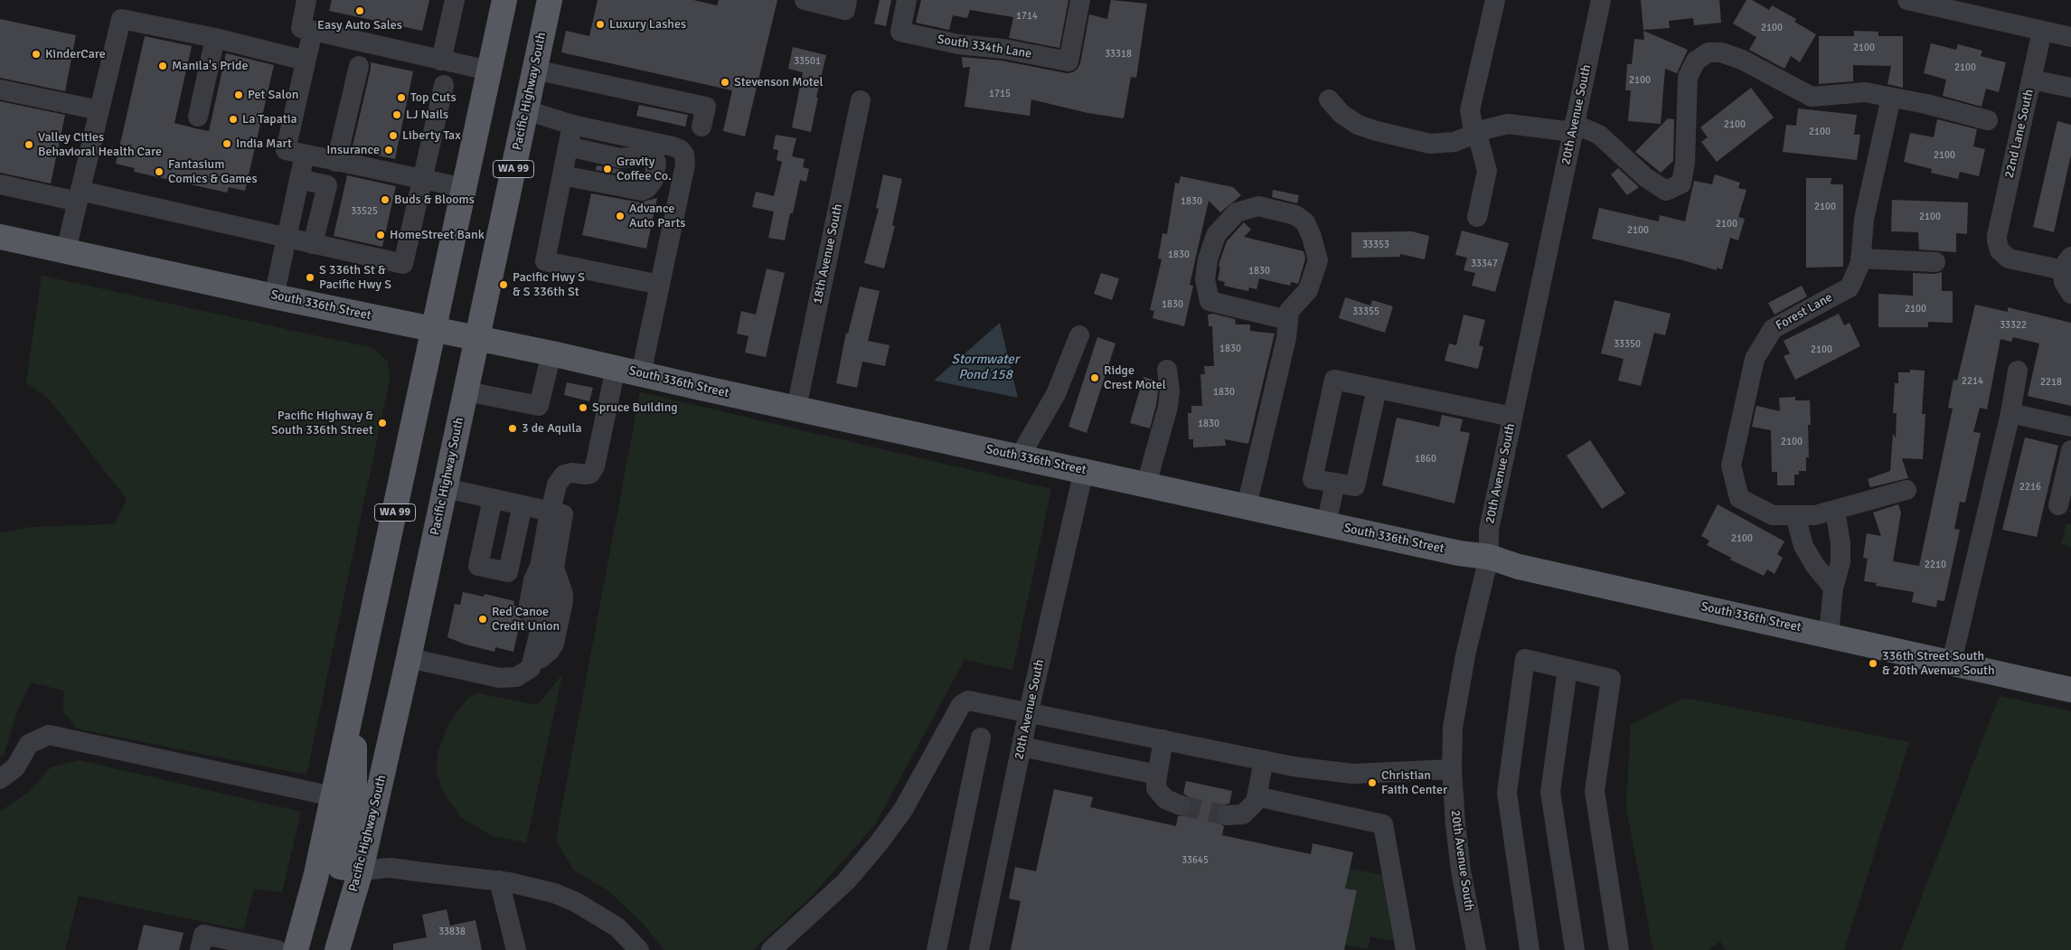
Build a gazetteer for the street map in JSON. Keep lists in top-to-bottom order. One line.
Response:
{"streets":{"main road":["Pacific Highway South","WA 99","South 336th Street"],"street":["South 334th Lane","20th Avenue South","22nd Lane South","18th Avenue South","Forest Lane"]},"crossings":[["Pacific Highway South","South 336th Street"],["20th Avenue South","South 336th Street"],["WA 99","South 336th Street"],["18th Avenue South","South 336th Street"]],"water":["Stormwater Pond 158"],"places":["Easy Auto Sales","Luxury Lashes","KinderCare","Manila's Pride","Stevenson Motel","Pet Salon","Top Cuts","LJ Nails","La Tapatia","Liberty Tax","India Mart","Valley Cities Behavioral Health Care","Insurance","Gravity Coffee Co.","Fantasium Comics & Games","Buds & Blooms","Advance Auto Parts","HomeStreet Bank","S 336th St & Pacific Hwy S","Pacific Hwy S & S 336th St","Ridge Crest Motel","Spruce Building","Pacific Highway & South 336th Street","3 de Aquila","Red Canoe Credit Union","336th Street South & 20th Avenue South","Christian Faith Center"],"house_numbers":["1714","2100","2100","33318","33501","2100","2100","1715","2100","2100","2100","1830","2100","33525","2100","2100","2100","33353","1830","33347","1830","1830","2100","33355","33322","33350","1830","2100","2214","2218","1830","1830","2100","1860","2216","2100","2210","33645","33838"]}
